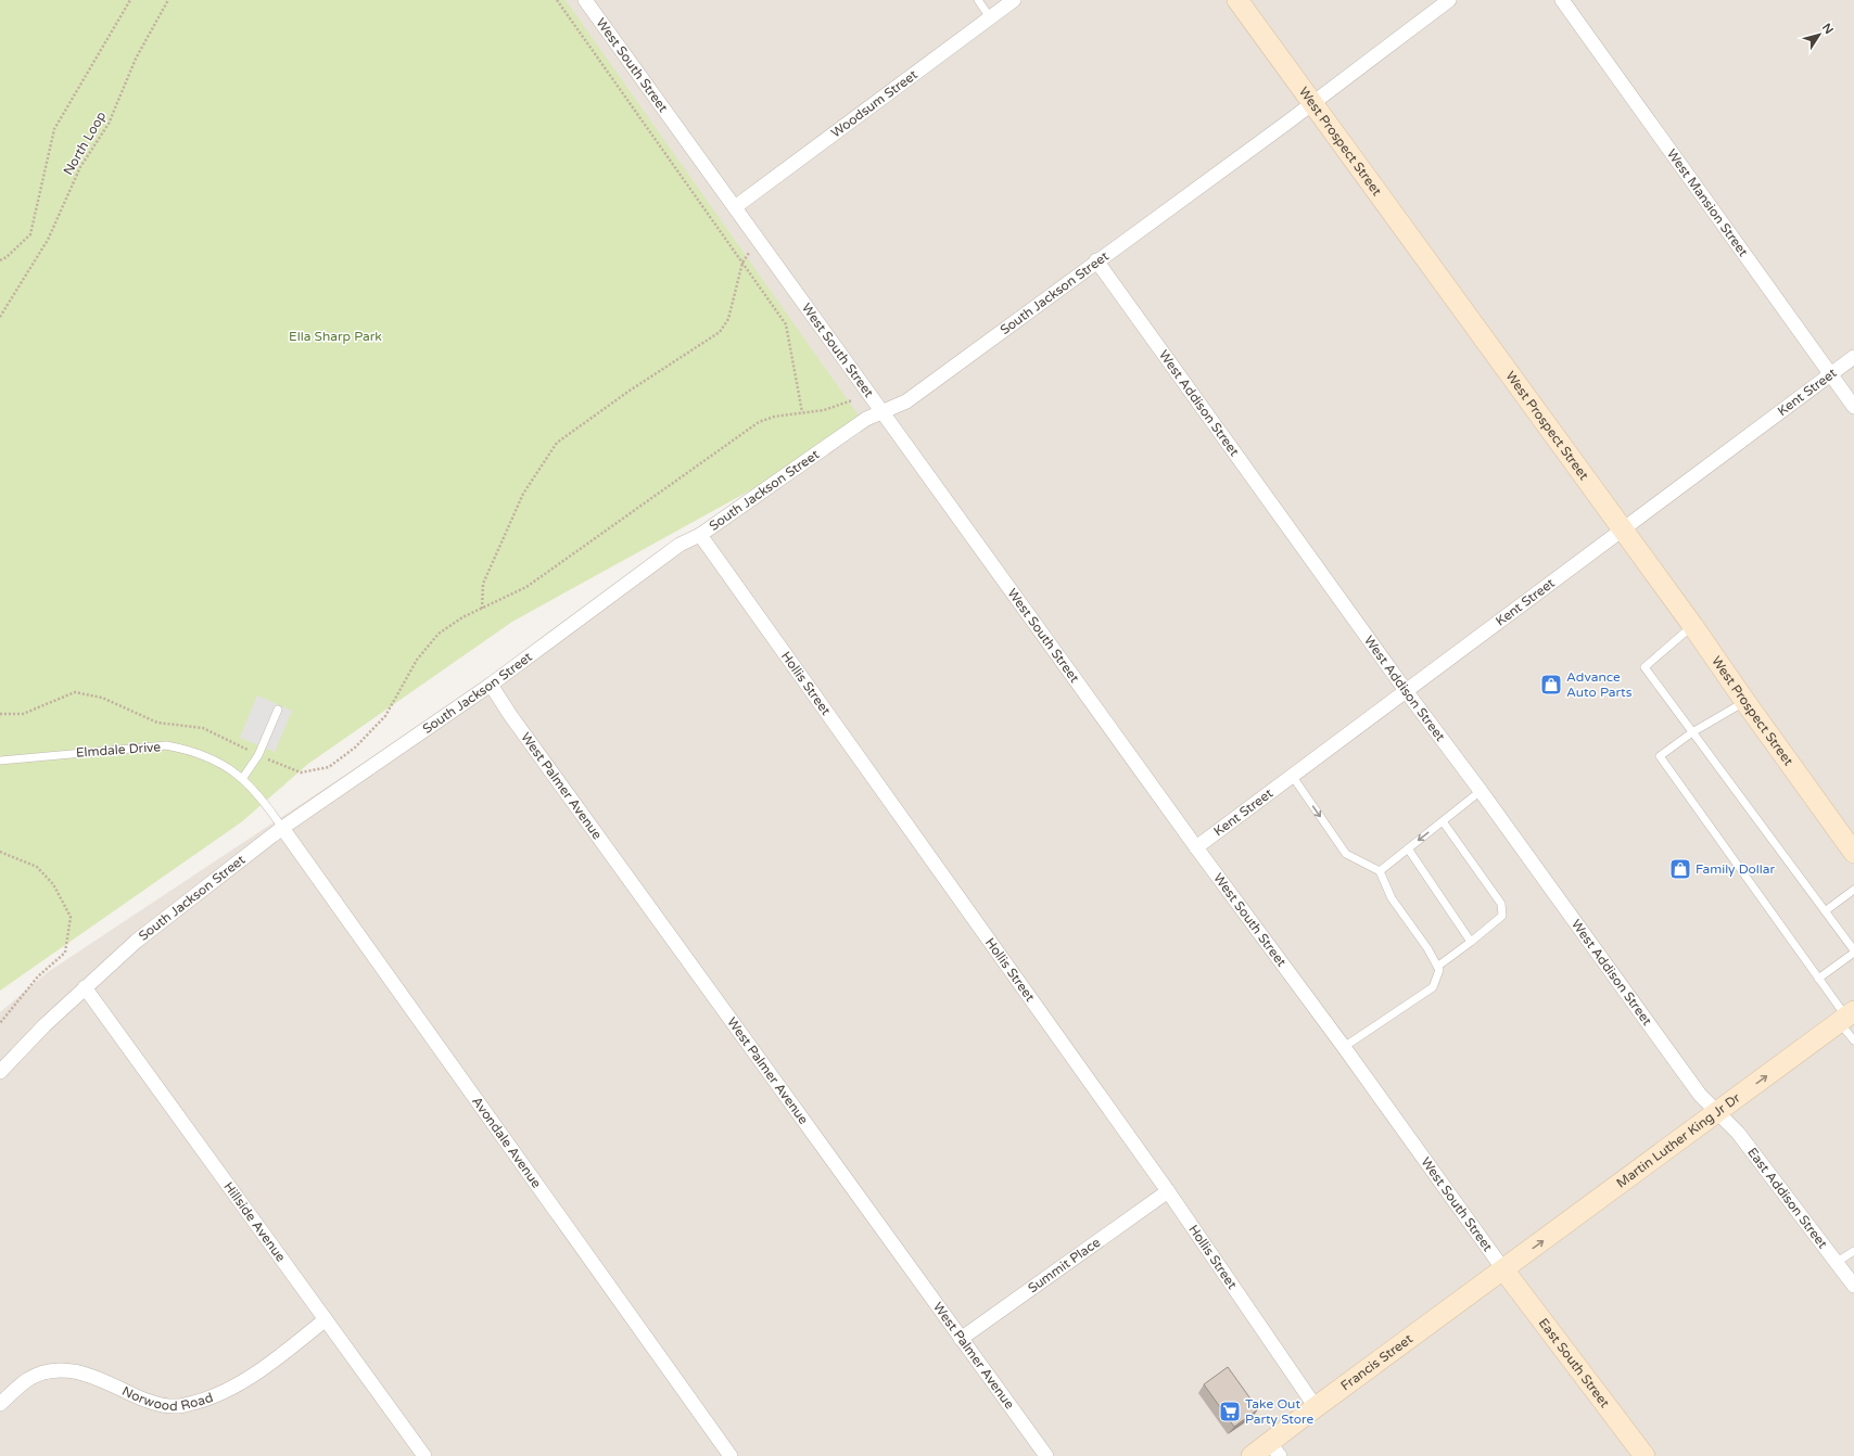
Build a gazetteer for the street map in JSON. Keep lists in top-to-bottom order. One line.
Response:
{"streets":{"street":["West South Street","Woodsum Street","West Prospect Street","West Mansion Street","South Jackson Street","Kent Street","West Addison Street","Hollis Street","West Palmer Avenue","Martin Luther King Jr Dr","Avondale Avenue","East Addison Street","Hillside Avenue","Summit Place","Francis Street","East South Street","Norwood Road"],"lane":["Elmdale Drive"],"path":["North Loop"]},"crossings":[["West South Street","Woodsum Street"],["West South Street","South Jackson Street"],["West South Street","Kent Street"],["West South Street","Martin Luther King Jr Dr"],["West South Street","Francis Street"],["West South Street","East South Street"],["West Prospect Street","South Jackson Street"],["West Prospect Street","Kent Street"],["West Mansion Street","Kent Street"],["South Jackson Street","West Addison Street"],["South Jackson Street","Hollis Street"],["South Jackson Street","Elmdale Drive"],["South Jackson Street","West Palmer Avenue"],["South Jackson Street","Avondale Avenue"],["South Jackson Street","Hillside Avenue"],["Kent Street","West Addison Street"],["West Addison Street","Martin Luther King Jr Dr"],["West Addison Street","East Addison Street"],["Hollis Street","Summit Place"],["Hollis Street","Francis Street"],["Elmdale Drive","Avondale Avenue"],["West Palmer Avenue","Summit Place"],["Martin Luther King Jr Dr","East Addison Street"],["Martin Luther King Jr Dr","Francis Street"],["Martin Luther King Jr Dr","East South Street"],["Hillside Avenue","Norwood Road"],["Francis Street","East South Street"]],"one_way":["Martin Luther King Jr Dr"],"parks":["Ella Sharp Park"],"places":{"shop":["Advance Auto Parts","Family Dollar"],"supermarket":["Take Out Party Store"]},"north":"top right"}
